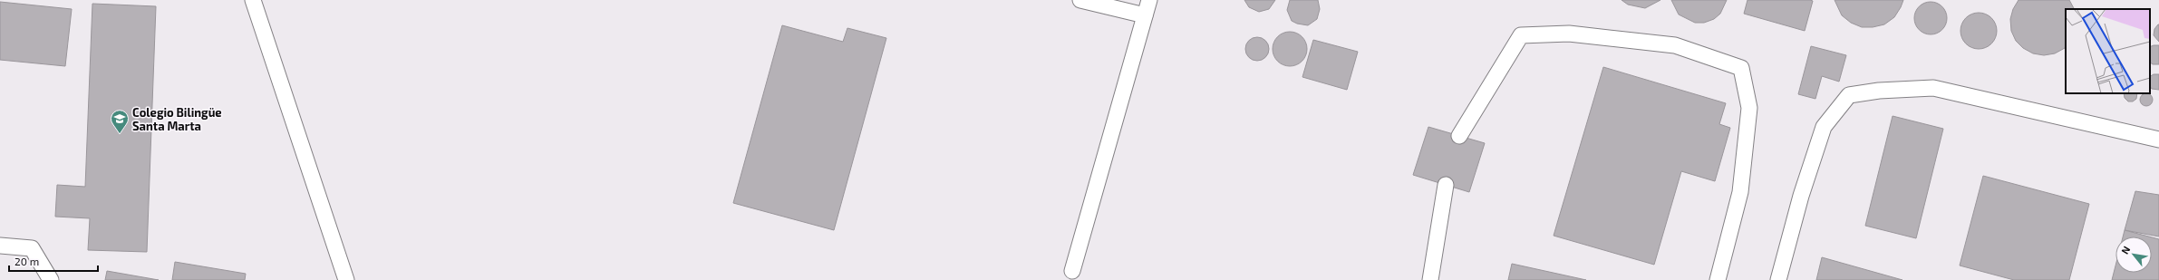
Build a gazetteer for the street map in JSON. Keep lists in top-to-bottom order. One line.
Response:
{"places":{"school or university":["Colegio Bilingüe Santa Marta"]},"scale_bar":"20 m","north":"top left"}
